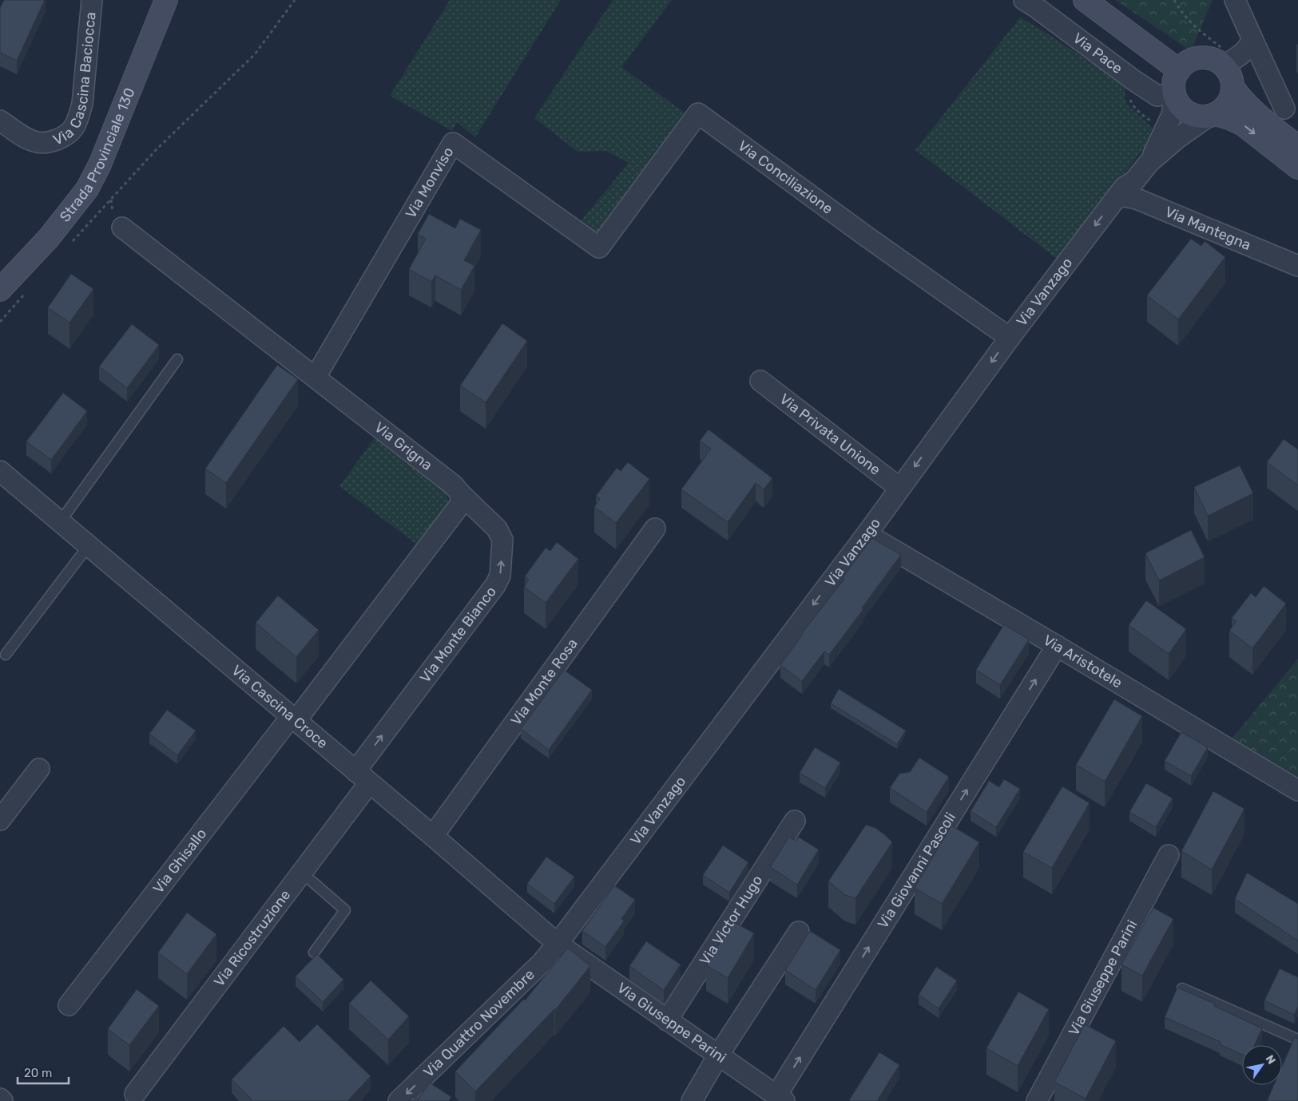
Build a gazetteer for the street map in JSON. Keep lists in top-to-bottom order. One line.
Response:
{"streets":{"street":["Via Pace","Via Cascina Baciocca","Strada Provinciale 130","Via Conciliazione","Via Monviso","Via Mantegna","Via Vanzago","Via Privata Unione","Via Grigna","Via Monte Bianco","Via Aristotele","Via Monte Rosa","Via Cascina Croce","Via Ghisallo","Via Giovanni Pascoli","Via Victor Hugo","Via Ricostruzione","Via Giuseppe Parini","Via Quattro Novembre"]},"crossings":[["Via Conciliazione","Via Monviso"],["Via Conciliazione","Via Vanzago"],["Via Monviso","Via Grigna"],["Via Mantegna","Via Vanzago"],["Via Vanzago","Via Privata Unione"],["Via Vanzago","Via Aristotele"],["Via Vanzago","Via Cascina Croce"],["Via Vanzago","Via Giuseppe Parini"],["Via Vanzago","Via Quattro Novembre"],["Via Grigna","Via Monte Bianco"],["Via Monte Bianco","Via Cascina Croce"],["Via Monte Bianco","Via Ricostruzione"],["Via Aristotele","Via Giovanni Pascoli"],["Via Monte Rosa","Via Cascina Croce"],["Via Cascina Croce","Via Ghisallo"],["Via Cascina Croce","Via Ricostruzione"],["Via Cascina Croce","Via Giuseppe Parini"],["Via Cascina Croce","Via Quattro Novembre"],["Via Giovanni Pascoli","Via Giuseppe Parini"],["Via Victor Hugo","Via Giuseppe Parini"],["Via Giuseppe Parini","Via Quattro Novembre"]],"one_way":["Via Vanzago","Via Giovanni Pascoli","Via Quattro Novembre"],"scale_bar":"20 m","north":"top right"}
